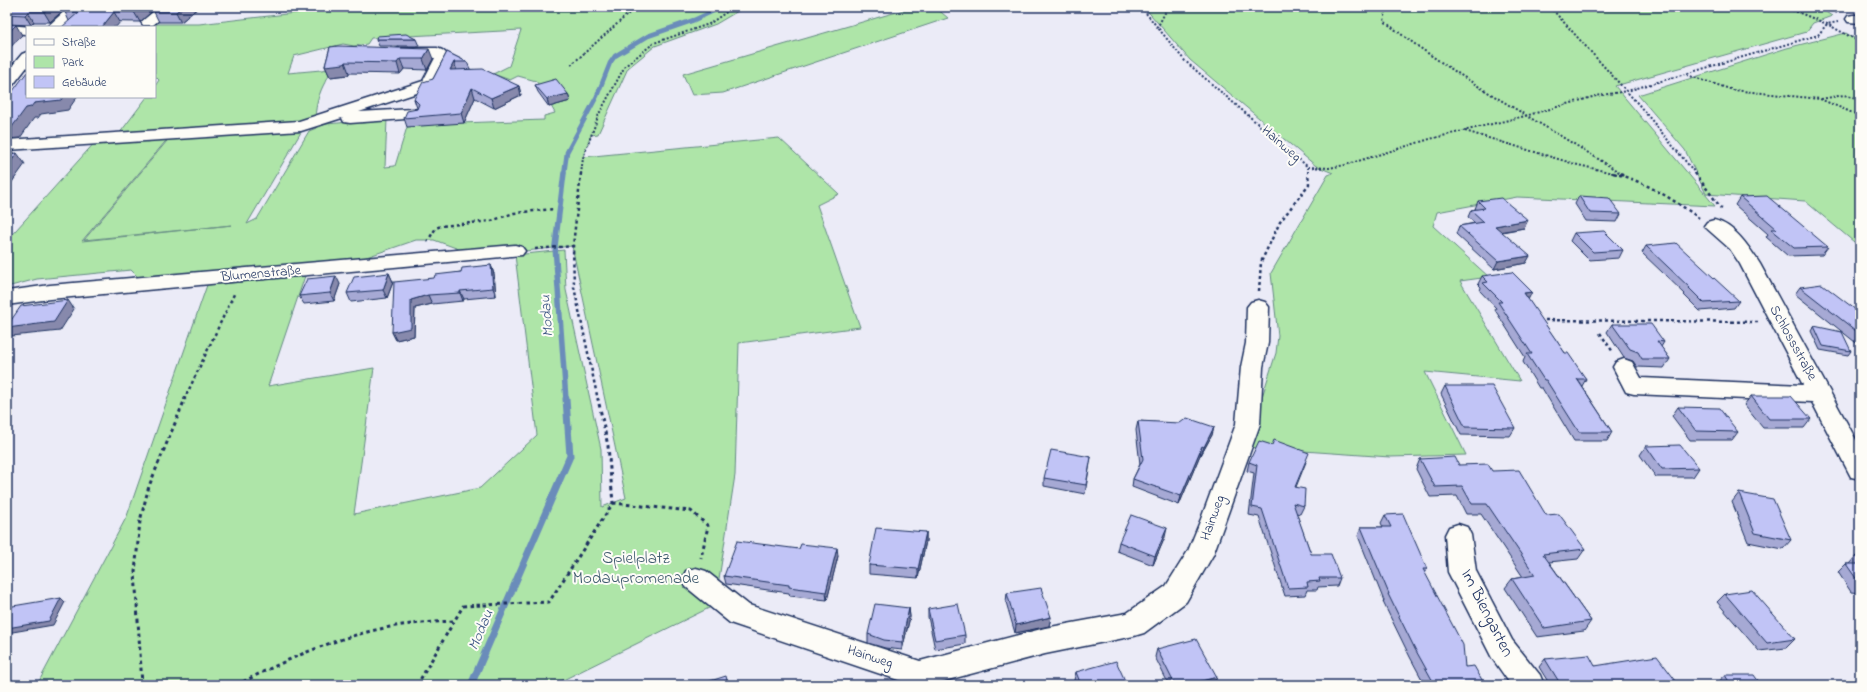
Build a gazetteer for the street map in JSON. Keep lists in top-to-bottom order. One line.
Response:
{"streets":{"street":["Hainweg","Blumenstraße","Schlossstraße","Im Biengarten"]},"water":["Modau"],"parks":["Spielplatz Modaupromenade"],"legend":["Straße","Park","Gebäude"]}
